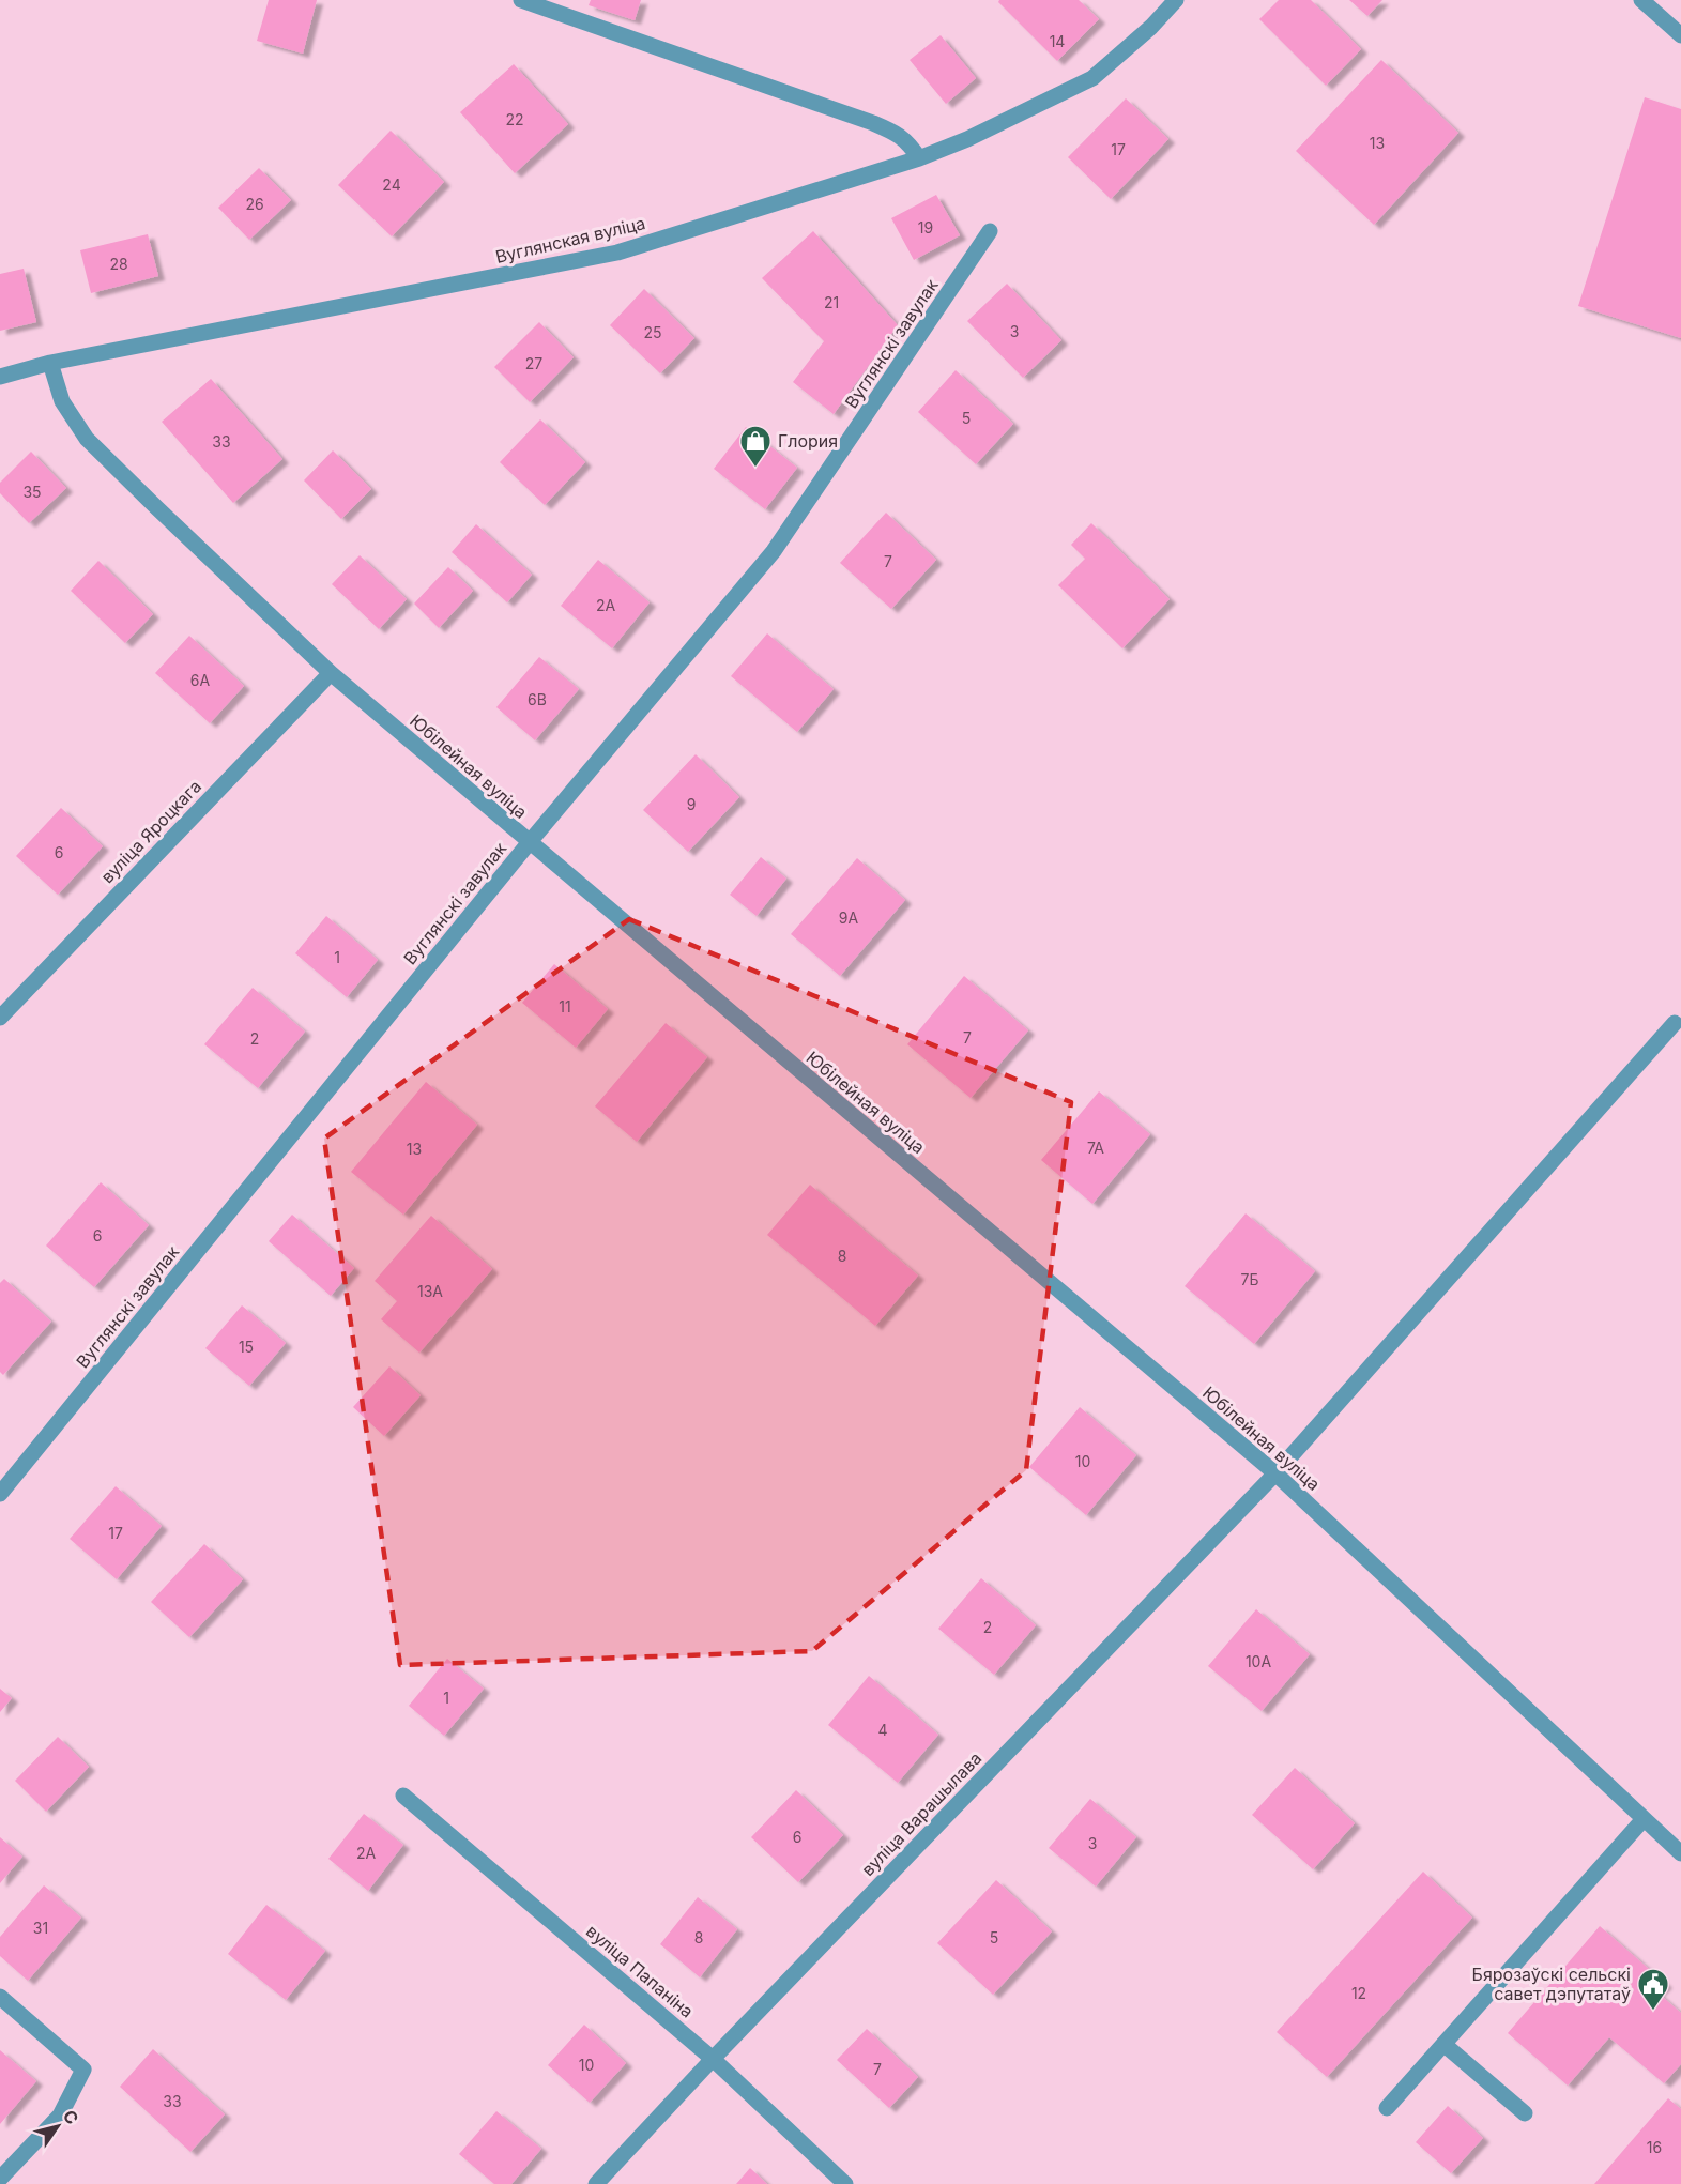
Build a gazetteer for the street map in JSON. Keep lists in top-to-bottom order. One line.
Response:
{"streets":{"street":["Вуглянская вуліца","Вуглянскі завулак","Юбілейная вуліца","вуліца Яроцкага","вуліца Варашылава","вуліца Папаніна"]},"crossings":[["Вуглянская вуліца","Юбілейная вуліца"],["Вуглянскі завулак","Юбілейная вуліца"],["Юбілейная вуліца","вуліца Яроцкага"],["Юбілейная вуліца","вуліца Варашылава"],["вуліца Варашылава","вуліца Папаніна"]],"places":{"shop":["Глория"],"public building":["Бярозаўскі сельскі савет дэпутатаў"]},"house_numbers":["14","22","13","17","24","26","19","28","21","3","25","27","5","33","35","7","2А","6А","6В","9","6","9А","1","11","7","2","7А","13","6","8","7Б","13А","15","10","17","2","10А","1","4","6","3","2А","31","8","5","12","10","7","33","16"],"north":"top right"}
